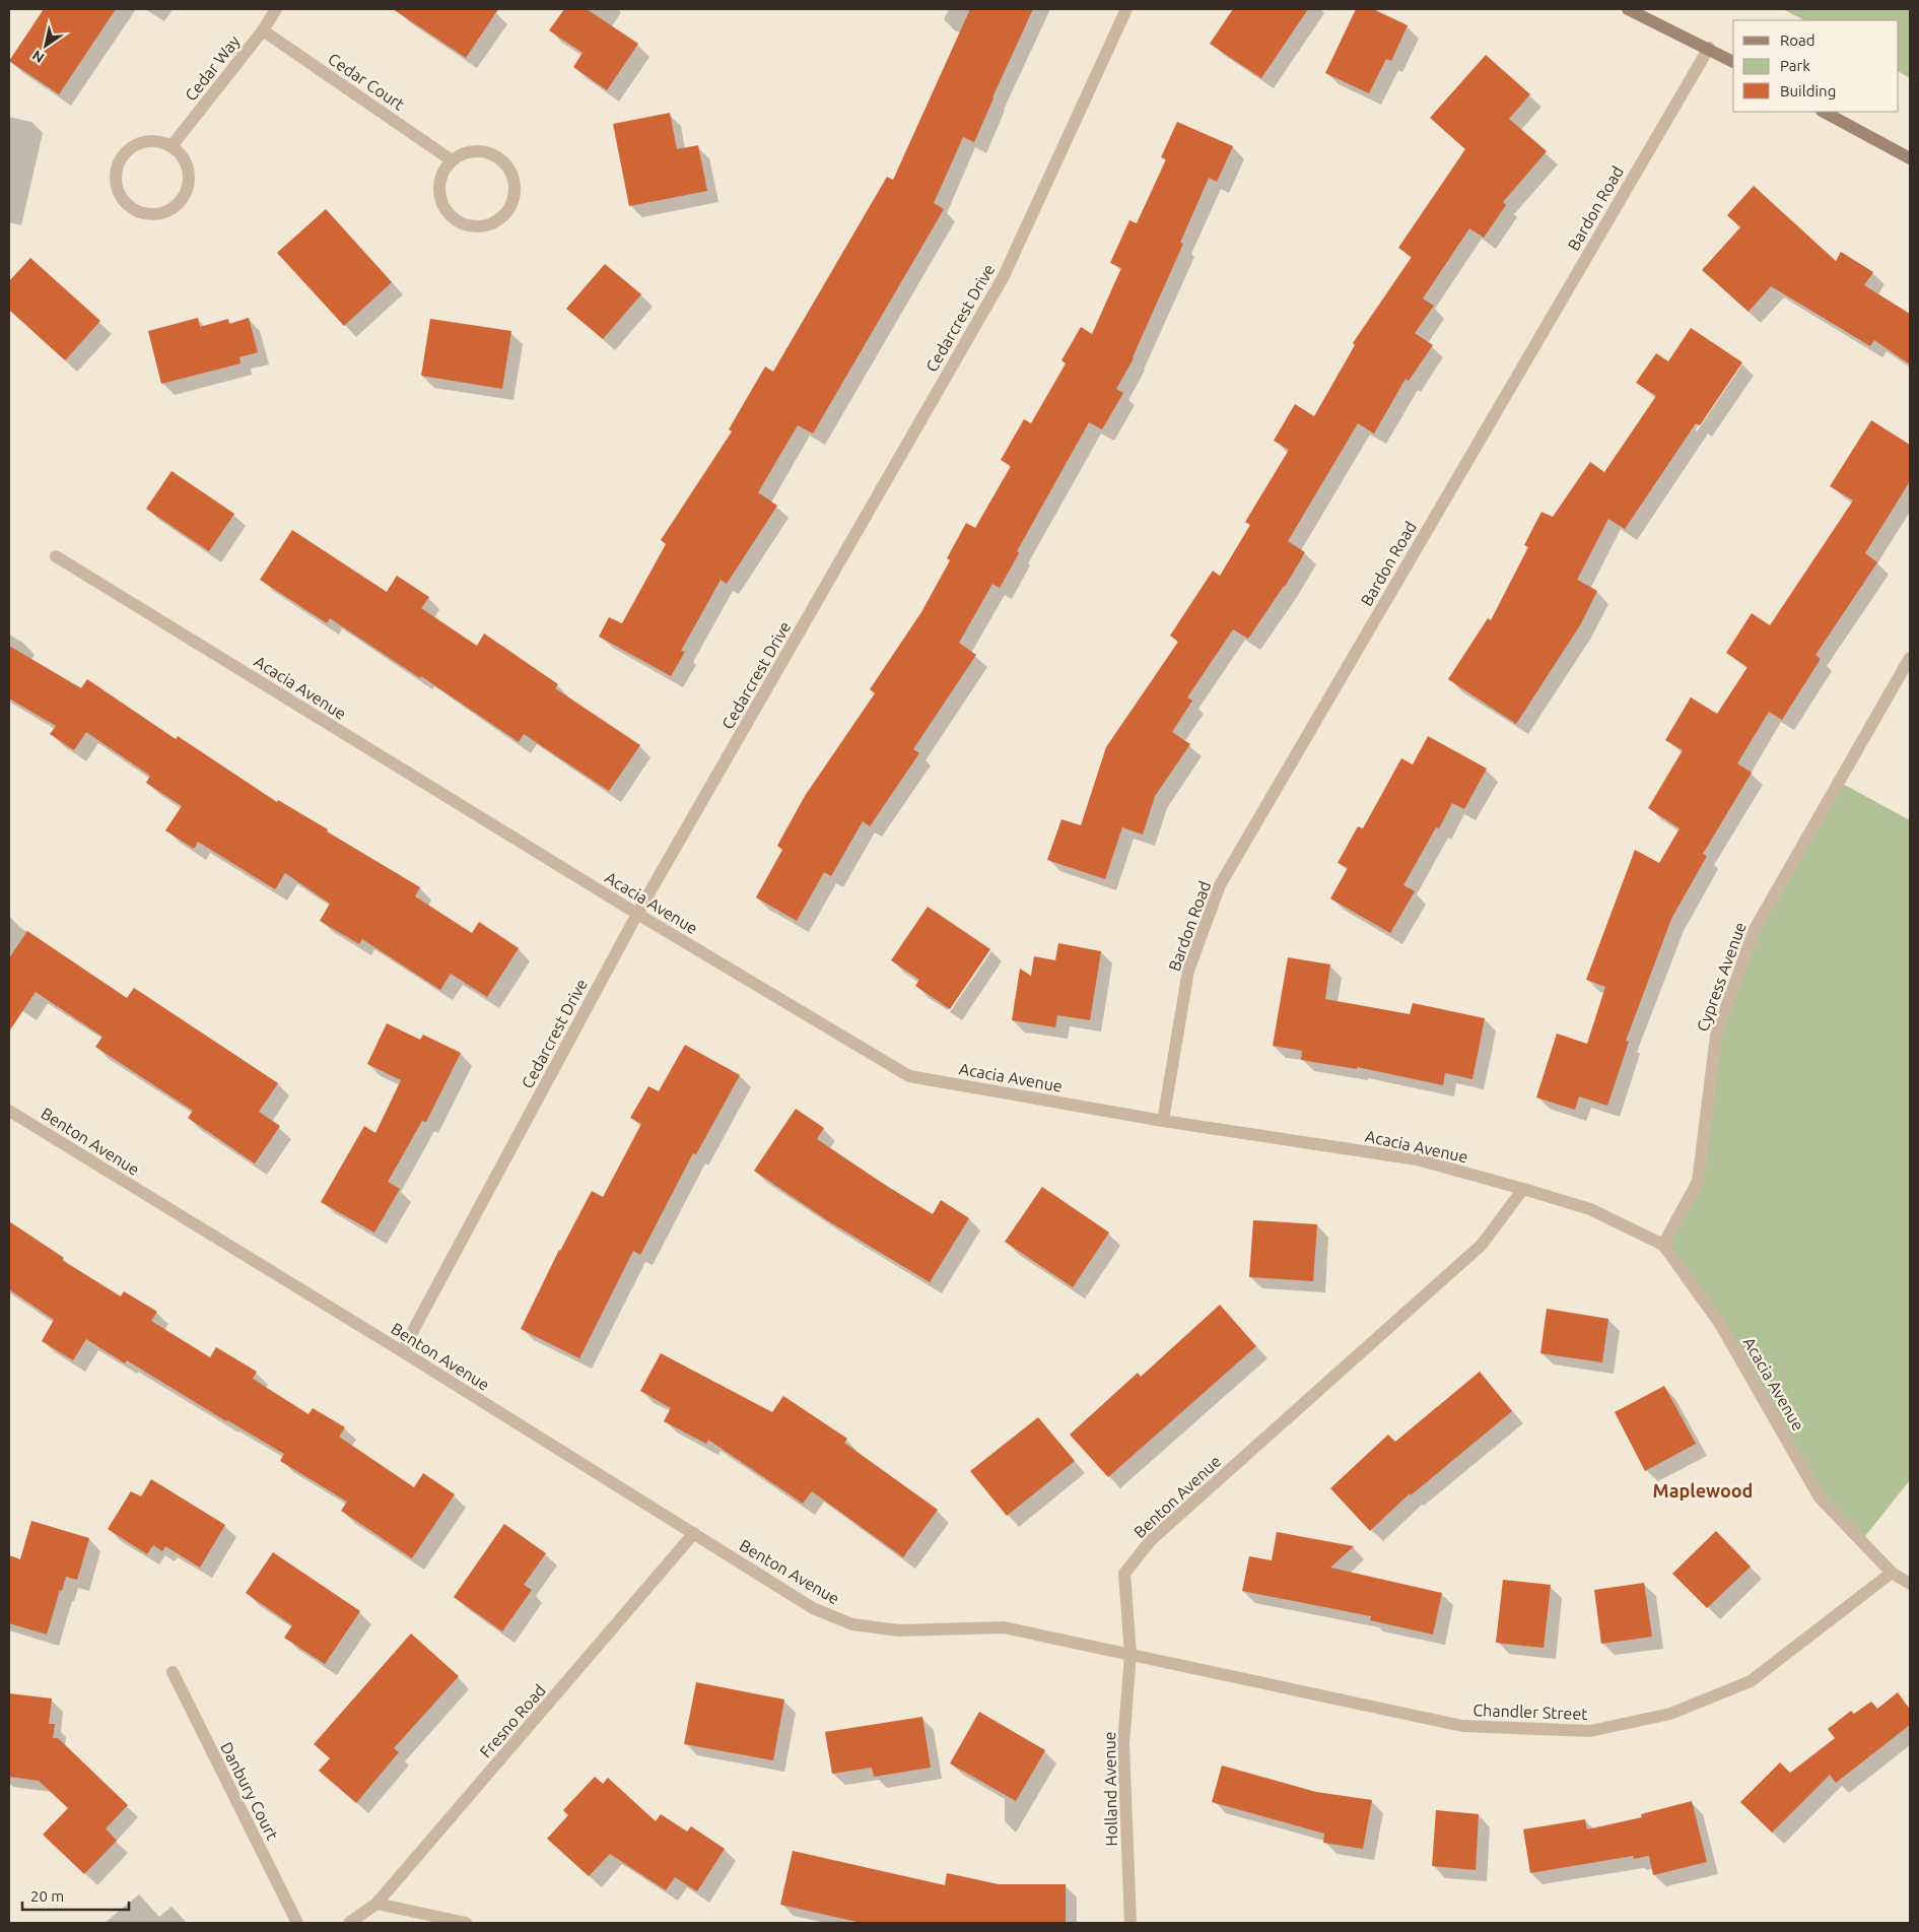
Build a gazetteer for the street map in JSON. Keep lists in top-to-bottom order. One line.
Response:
{"streets":{"street":["Cedar Way","Cedar Court","Bardon Road","Cedarcrest Drive","Acacia Avenue","Cypress Avenue","Benton Avenue","Chandler Street","Fresno Road","Holland Avenue","Danbury Court"]},"crossings":[["Cedar Way","Cedar Court"],["Bardon Road","Acacia Avenue"],["Cedarcrest Drive","Acacia Avenue"],["Cedarcrest Drive","Benton Avenue"],["Acacia Avenue","Cypress Avenue"],["Acacia Avenue","Benton Avenue"],["Acacia Avenue","Chandler Street"],["Benton Avenue","Chandler Street"],["Benton Avenue","Fresno Road"],["Benton Avenue","Holland Avenue"],["Chandler Street","Holland Avenue"]],"districts":["Maplewood"],"legend":["Road","Park","Building"],"scale_bar":"20 m","north":"bottom left"}
